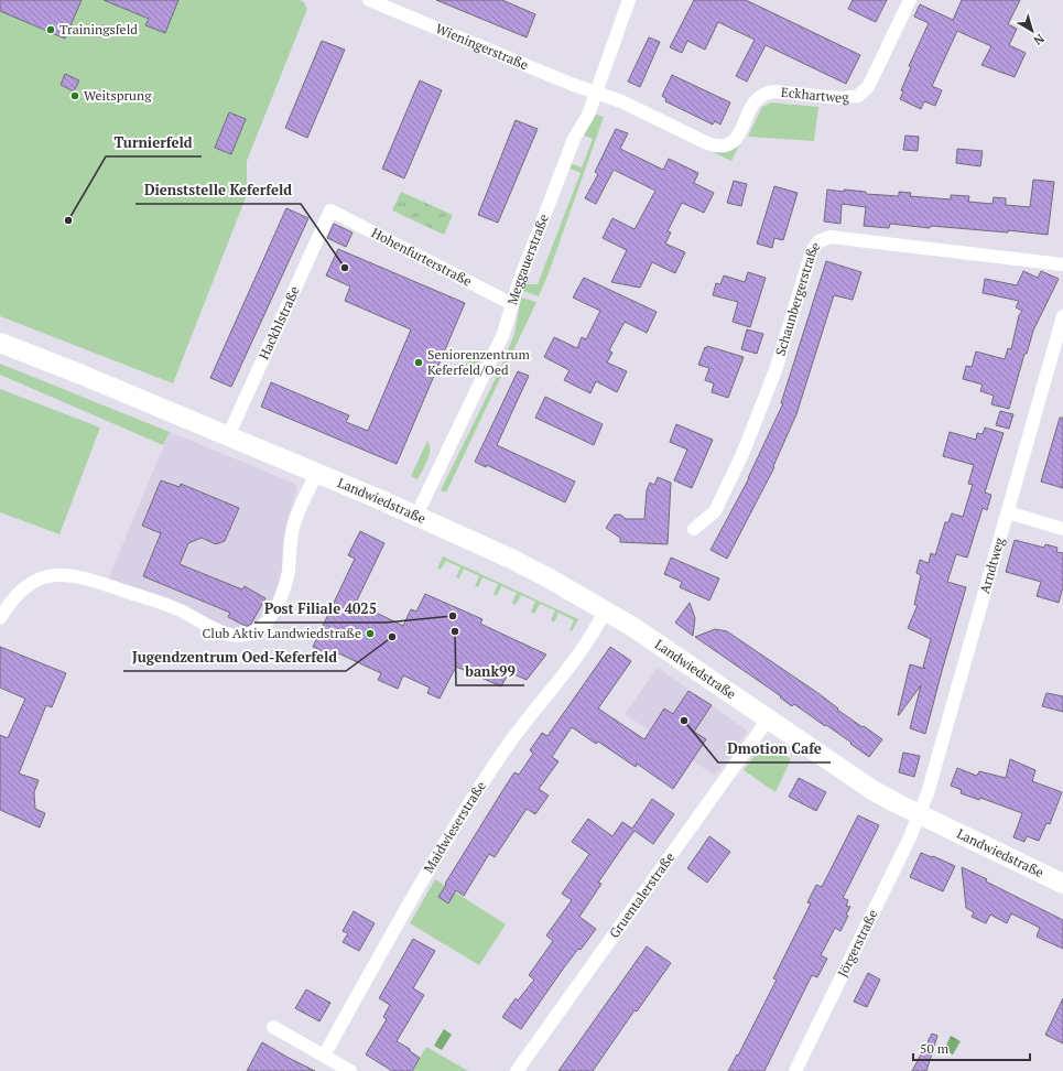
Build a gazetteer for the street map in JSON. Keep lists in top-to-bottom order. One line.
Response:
{"streets":{"main road":["Landwiedstraße"],"street":["Wieningerstraße","Eckhartweg","Hohenfurterstraße","Meggauerstraße","Schaunbergerstraße","Hackhlstraße","Arndtweg","Maidwieserstraße","Gruentalerstraße","Jörgerstraße"]},"crossings":[["Wieningerstraße","Eckhartweg"],["Wieningerstraße","Meggauerstraße"],["Eckhartweg","Meggauerstraße"],["Hohenfurterstraße","Meggauerstraße"],["Hohenfurterstraße","Hackhlstraße"],["Meggauerstraße","Landwiedstraße"],["Hackhlstraße","Landwiedstraße"],["Landwiedstraße","Arndtweg"],["Landwiedstraße","Maidwieserstraße"],["Landwiedstraße","Gruentalerstraße"],["Landwiedstraße","Jörgerstraße"],["Arndtweg","Jörgerstraße"]],"places":["Trainingsfeld","Weitsprung","Turnierfeld","Dienststelle Keferfeld","Seniorenzentrum Keferfeld/Oed","Post Filiale 4025","bank99","Club Aktiv Landwiedstraße","Jugendzentrum Oed-Keferfeld","Dmotion Cafe"],"scale_bar":"50 m","north":"bottom right"}
